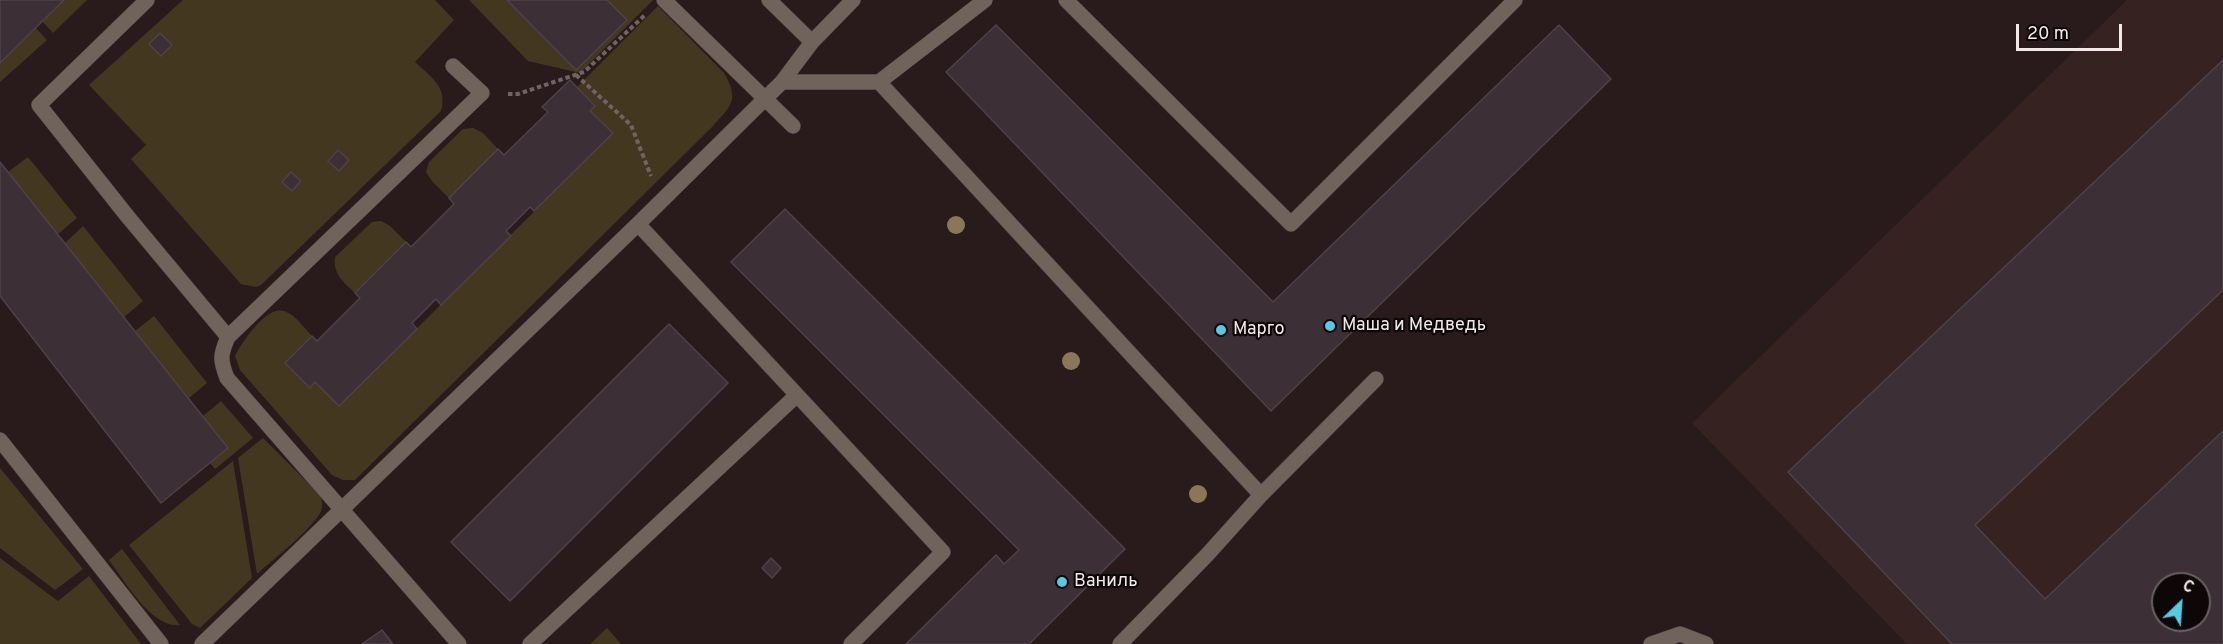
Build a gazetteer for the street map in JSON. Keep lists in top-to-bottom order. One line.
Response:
{"places":["Маша и Медведь","Марго","Ваниль"],"scale_bar":"20 m","north":"top right"}
